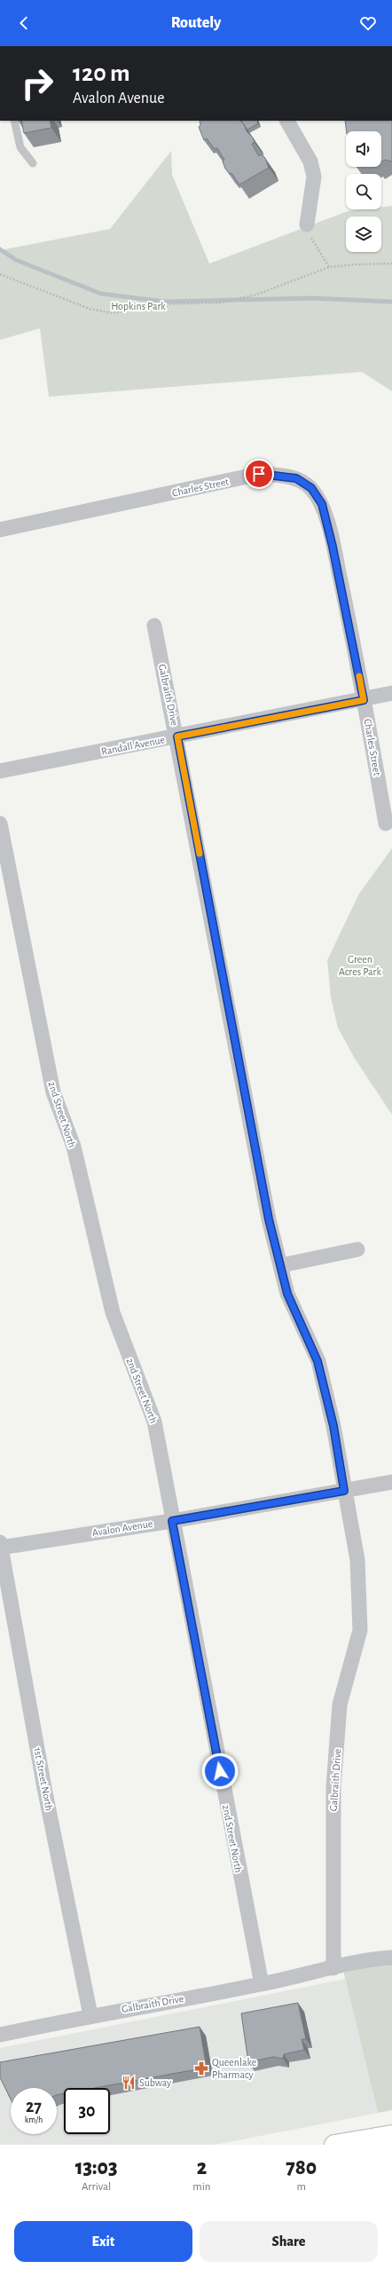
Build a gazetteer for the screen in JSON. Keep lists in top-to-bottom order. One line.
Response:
{"streets":{"street":["Charles Street","Galbraith Drive","Randall Avenue","2nd Street North","Avalon Avenue","1st Street North"]},"crossings":[["Charles Street","Randall Avenue"],["Galbraith Drive","Randall Avenue"],["Galbraith Drive","2nd Street North"],["Galbraith Drive","Avalon Avenue"],["Galbraith Drive","1st Street North"],["2nd Street North","Avalon Avenue"],["Avalon Avenue","1st Street North"]],"parks":["Hopkins Park","Green Acres Park"],"places":{"pharmacy":["Queenlake Pharmacy"],"restaurant":["Subway"]},"page":{"header":"Routely","turn":["120 m","Avalon Avenue"],"speed":"27 km/h","limit":"30","eta":["13:03","Arrival","2","min","780","m"],"buttons":["Exit","Share"]}}
